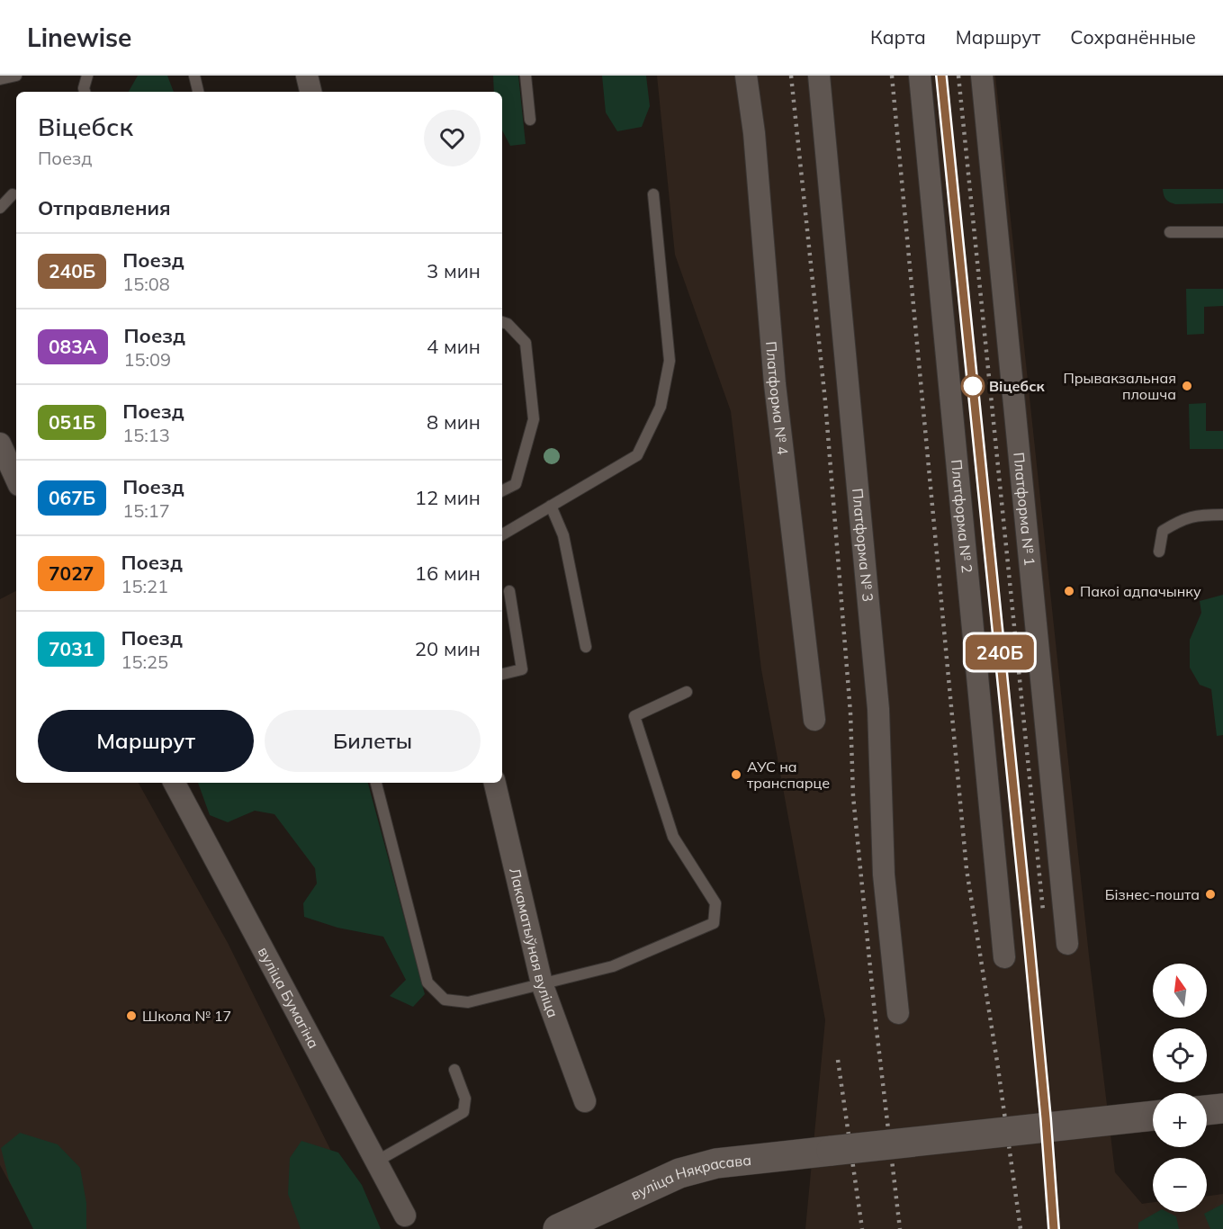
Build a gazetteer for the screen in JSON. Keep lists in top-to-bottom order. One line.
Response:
{"streets":{"main road":["вуліца Някрасава"],"street":["Платформа № 4","Платформа № 1","Платформа № 2","Платформа № 3","Лакаматыўная вуліца","вуліца Бумагіна"]},"places":["Віцебск","Прывакзальная плошча","Пакоі адпачынку","АУС на транспарце","Бізнес-пошта","Школа № 17"],"north":"top","page":{"header":"Linewise","nav":["Карта","Маршрут","Сохранённые"],"on_map":"240Б","heading":[["Віцебск","Поезд"],"Отправления"],"list":[{"mark":"240Б","name":"Поезд","note":"15:08","value":"3 мин"},{"mark":"083А","name":"Поезд","note":"15:09","value":"4 мин"},{"mark":"051Б","name":"Поезд","note":"15:13","value":"8 мин"},{"mark":"067Б","name":"Поезд","note":"15:17","value":"12 мин"},{"mark":"7027","name":"Поезд","note":"15:21","value":"16 мин"},{"mark":"7031","name":"Поезд","note":"15:25","value":"20 мин"}],"buttons":["Маршрут","Билеты"],"map_buttons":["+","−"]}}
